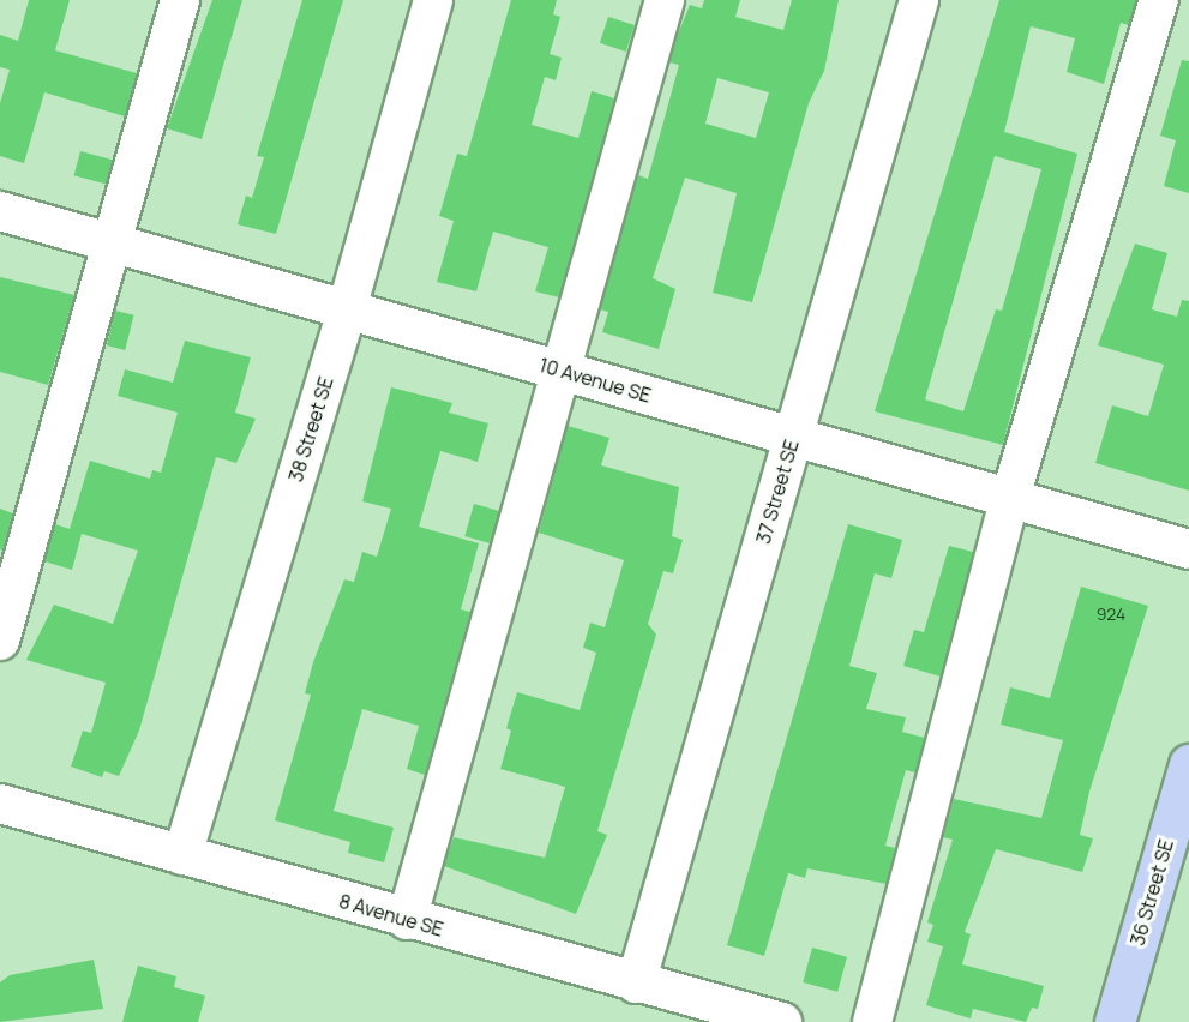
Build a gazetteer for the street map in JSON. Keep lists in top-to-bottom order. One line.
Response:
{"streets":{"main road":["36 Street SE"],"street":["10 Avenue SE","38 Street SE","37 Street SE","8 Avenue SE"]},"crossings":[["10 Avenue SE","38 Street SE"],["10 Avenue SE","37 Street SE"],["38 Street SE","8 Avenue SE"],["37 Street SE","8 Avenue SE"]],"house_numbers":["924"]}
